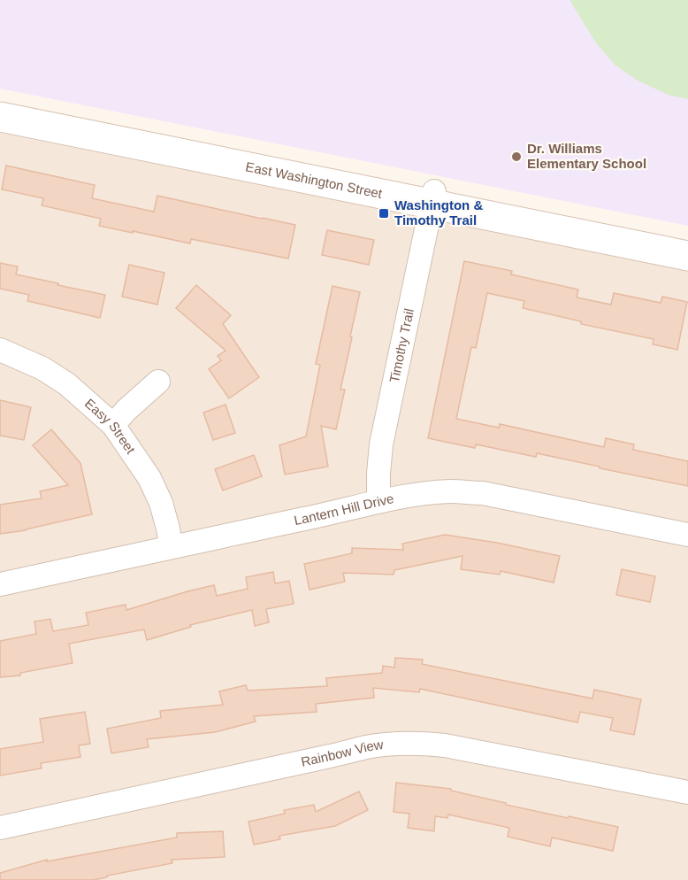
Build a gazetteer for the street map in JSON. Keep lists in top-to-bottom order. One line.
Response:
{"streets":{"main road":["East Washington Street"],"street":["Timothy Trail","Easy Street","Lantern Hill Drive","Rainbow View"]},"crossings":[["East Washington Street","Timothy Trail"],["Timothy Trail","Lantern Hill Drive"],["Easy Street","Lantern Hill Drive"]],"places":{"other":["Dr. Williams Elementary School"],"transit":["Washington & Timothy Trail"]}}
